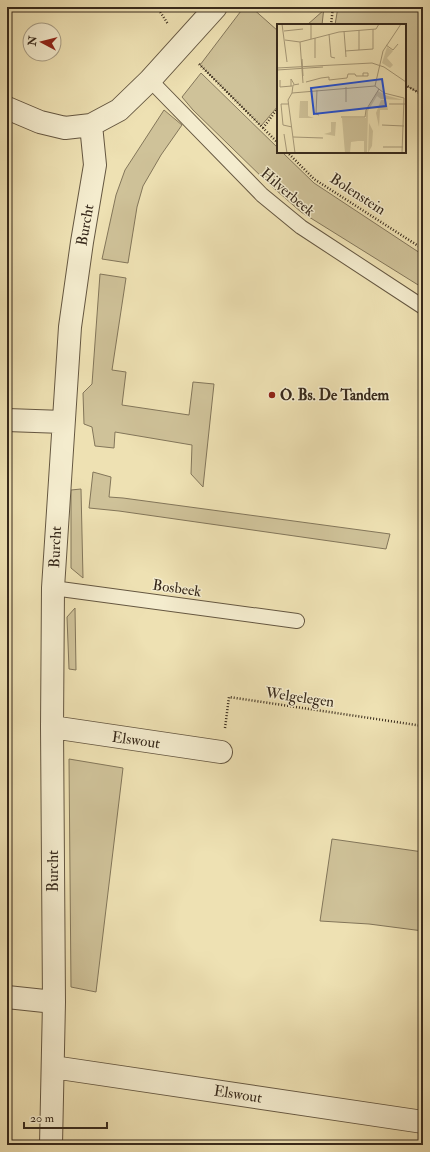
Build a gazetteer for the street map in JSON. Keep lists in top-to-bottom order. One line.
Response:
{"streets":{"street":["Burcht","Elswout"],"lane":["Hilverbeek","Bosbeek"],"path":["Bolenstein","Welgelegen"]},"crossings":[["Burcht","Bosbeek"],["Burcht","Elswout"],["Welgelegen","Elswout"]],"places":["O. Bs. De Tandem"],"scale_bar":"20 m","north":"left"}
